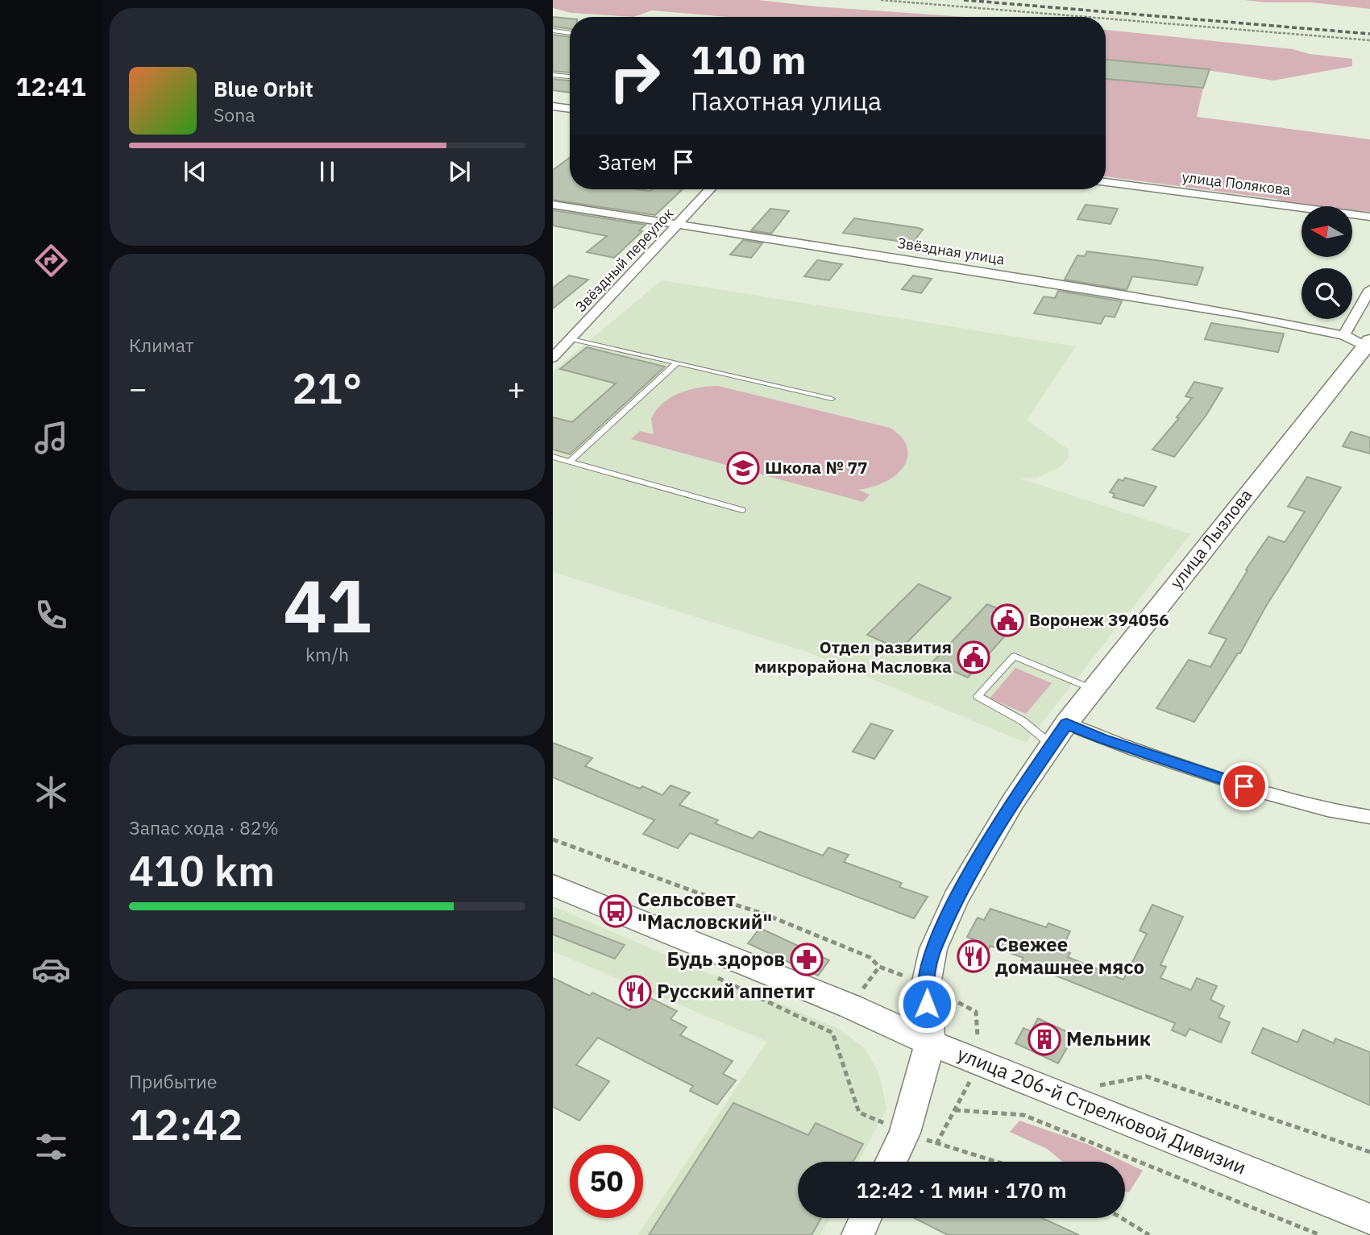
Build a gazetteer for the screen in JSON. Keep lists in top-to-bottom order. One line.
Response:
{"streets":{"main road":["улица Лызлова","улица 206-й Стрелковой Дивизии"],"street":["улица Полякова","Звёздная улица","Звёздный переулок"]},"crossings":[["Звёздная улица","Звёздный переулок"],["улица Лызлова","улица 206-й Стрелковой Дивизии"]],"places":{"school or university":["Школа № 77"],"public building":["Воронеж 394056","Отдел развития микрорайона Масловка"],"bus stop":["Сельсовет \"Масловский\""],"restaurant":["Свежее домашнее мясо","Русский аппетит"],"pharmacy":["Будь здоров"],"building":["Мельник"]},"north":"left","page":{"tabs":"12:41","turn":["110 m","Пахотная улица"],"song":["Blue Orbit","Sona"],"then":"Затем","tile":["Климат",["41","km/h"],["Запас хода · 82%","410 km"],["Прибытие","12:42"]],"heat":["−","21°","+"],"limit":"50","trip":"12:42 · 1 мин · 170 m"}}
